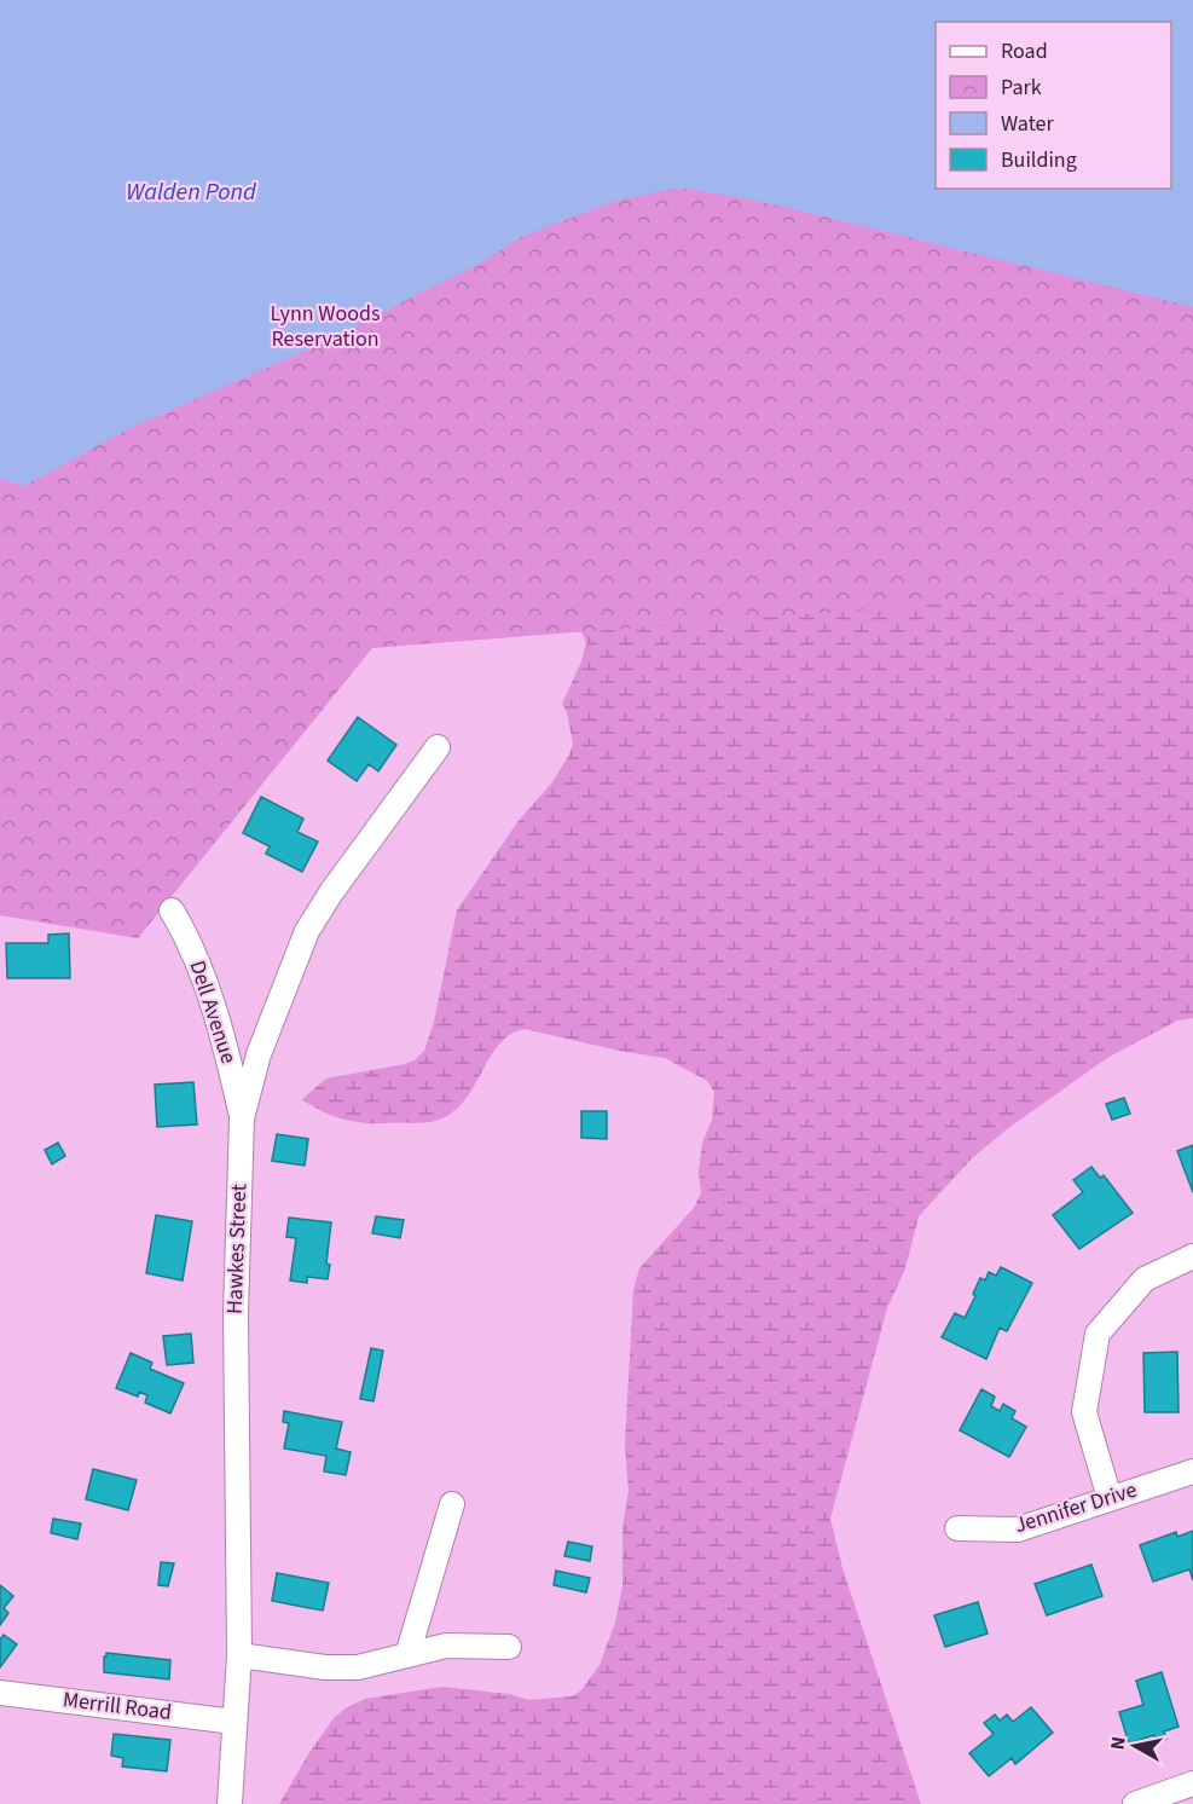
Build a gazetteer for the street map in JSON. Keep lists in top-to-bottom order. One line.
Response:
{"streets":{"street":["Dell Avenue","Hawkes Street","Jennifer Drive","Merrill Road"]},"crossings":[["Dell Avenue","Hawkes Street"],["Hawkes Street","Merrill Road"]],"water":["Walden Pond"],"parks":["Lynn Woods Reservation"],"legend":["Road","Park","Water","Building"],"north":"left"}
